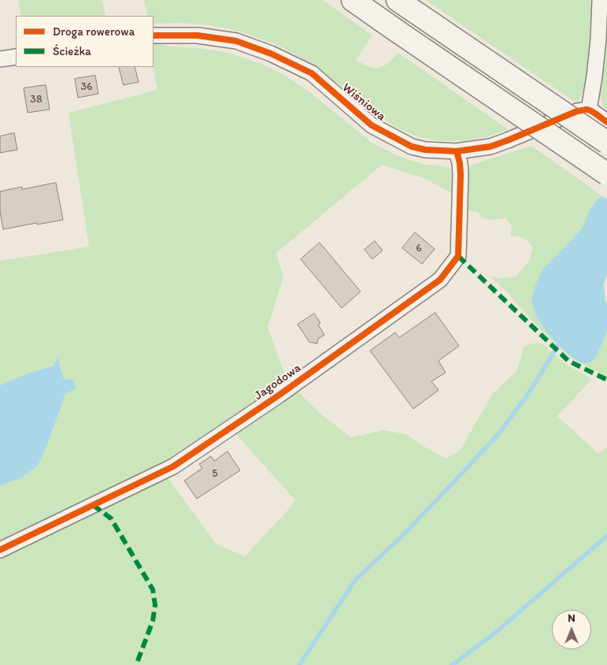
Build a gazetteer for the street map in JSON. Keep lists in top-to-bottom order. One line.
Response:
{"streets":{"street":["Wiśniowa","Jagodowa"]},"crossings":[["Wiśniowa","Jagodowa"]],"house_numbers":["36","38","6","5"],"legend":["Droga rowerowa","Ścieżka"],"north":"top"}
